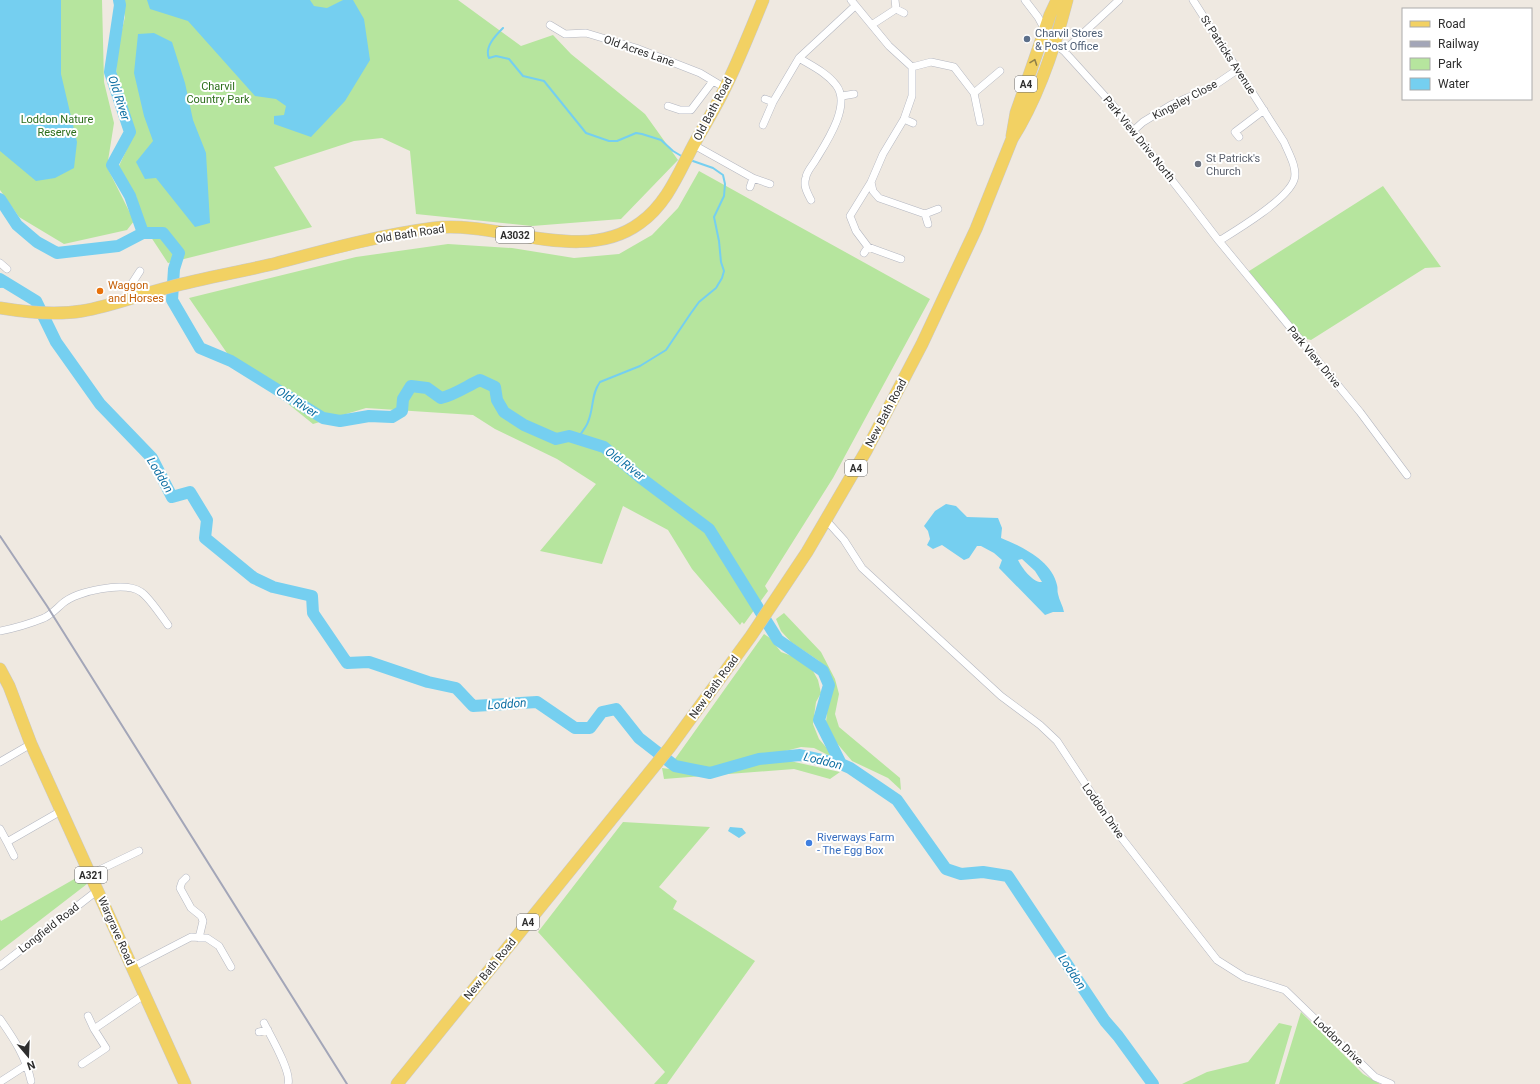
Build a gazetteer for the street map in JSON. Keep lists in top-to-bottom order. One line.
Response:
{"streets":{"main road":["A4","Old Bath Road","A3032","New Bath Road","A321","Wargrave Road"],"street":["Old Acres Lane","St Patricks Avenue","Kingsley Close","Park View Drive North","Park View Drive","Loddon Drive","Longfield Road"]},"crossings":[["Old Acres Lane","Old Bath Road"],["St Patricks Avenue","Kingsley Close"],["St Patricks Avenue","Park View Drive North"],["St Patricks Avenue","Park View Drive"],["Kingsley Close","Park View Drive North"],["Park View Drive North","Park View Drive"],["Park View Drive North","New Bath Road"],["New Bath Road","Loddon Drive"],["Longfield Road","Wargrave Road"]],"water":["Old River","Loddon"],"parks":["Charvil Country Park","Loddon Nature Reserve"],"places":["Charvil Stores & Post Office","St Patrick's Church","Waggon and Horses","Riverways Farm - The Egg Box"],"legend":["Road","Railway","Park","Water"],"north":"bottom"}
